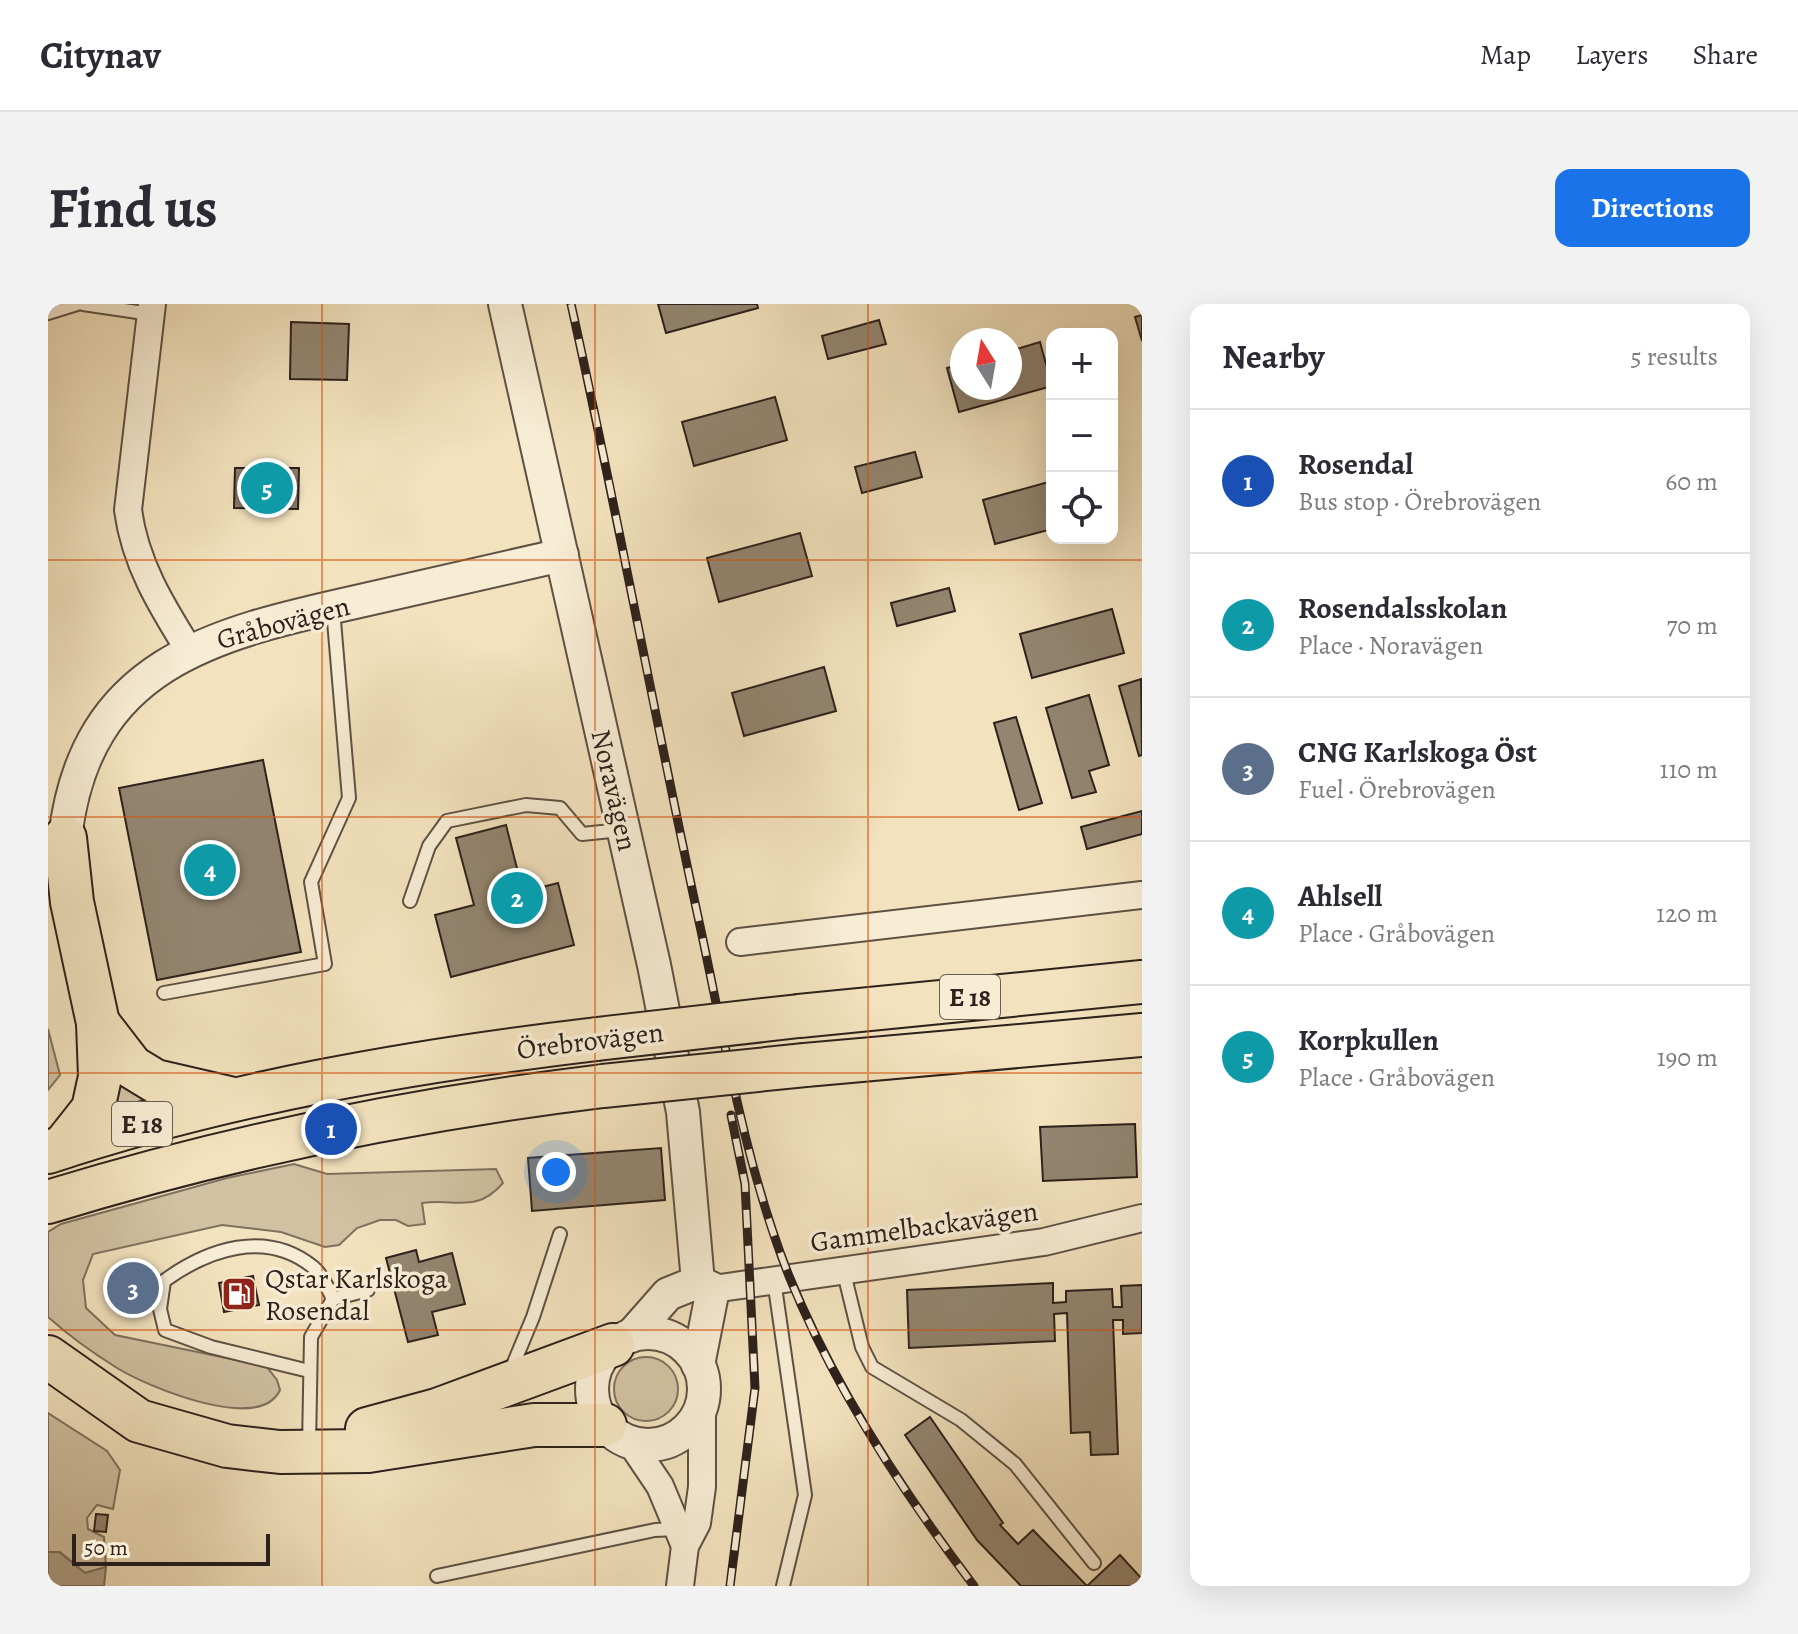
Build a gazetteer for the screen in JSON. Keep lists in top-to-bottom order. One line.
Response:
{"streets":{"highway":["E 18","Örebrovägen"],"street":["Gråbovägen","Noravägen","Gammelbackavägen"]},"crossings":[["Gråbovägen","Noravägen"],["Noravägen","Gammelbackavägen"]],"places":{"fuel station":["Qstar Karlskoga Rosendal"]},"scale_bar":"50 m","north":"top","page":{"header":"Citynav","nav":["Map","Layers","Share"],"buttons":"Directions","title":"Find us","heading":["Nearby","5 results"],"map_buttons":["+","−"],"list":[{"mark":"1","name":"Rosendal","note":"Bus stop · Örebrovägen","value":"60 m"},{"mark":"2","name":"Rosendalsskolan","note":"Place · Noravägen","value":"70 m"},{"mark":"3","name":"CNG Karlskoga Öst","note":"Fuel · Örebrovägen","value":"110 m"},{"mark":"4","name":"Ahlsell","note":"Place · Gråbovägen","value":"120 m"},{"mark":"5","name":"Korpkullen","note":"Place · Gråbovägen","value":"190 m"}],"pins":["5","4","2","1","3"],"scale":"50 m"}}
